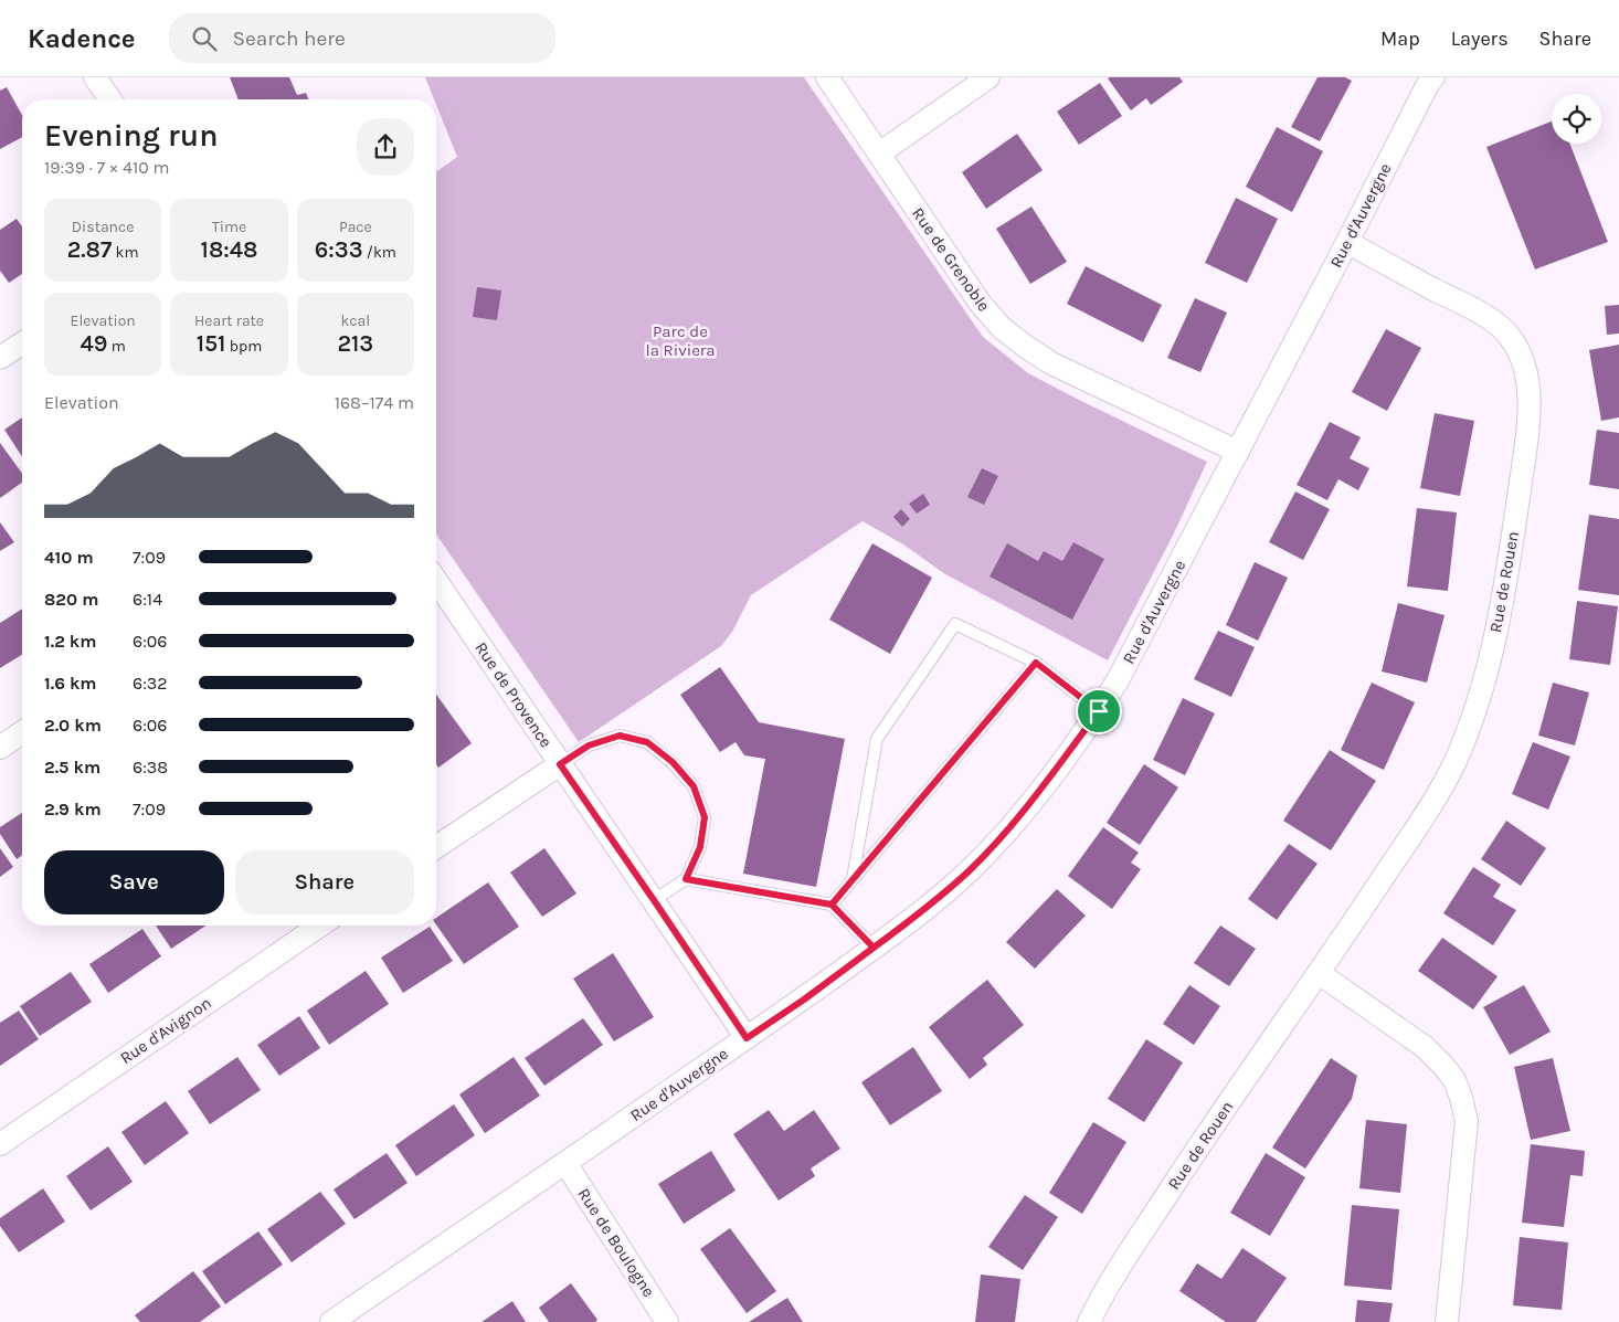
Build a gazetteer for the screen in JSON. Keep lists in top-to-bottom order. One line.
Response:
{"streets":{"street":["Rue d'Auvergne","Rue de Grenoble","Rue de Rouen","Rue de Provence","Rue d'Avignon","Rue de Boulogne"]},"crossings":[["Rue d'Auvergne","Rue de Grenoble"],["Rue d'Auvergne","Rue de Rouen"],["Rue d'Auvergne","Rue de Provence"],["Rue d'Auvergne","Rue de Boulogne"]],"parks":["Parc de la Riviera"],"page":{"header":"Kadence","search":"Search here","nav":["Map","Layers","Share"],"heading":["Evening run","19:39 · 7 × 410 m"],"stats":[["Distance","2.87 km"],["Time","18:48"],["Pace","6:33 /km"],["Elevation","49 m"],["Heart rate","151 bpm"],["kcal","213"]],"chart":["Elevation","168–174 m"],"list":[{"name":"410 m","note":"7:09"},{"name":"820 m","note":"6:14"},{"name":"1.2 km","note":"6:06"},{"name":"1.6 km","note":"6:32"},{"name":"2.0 km","note":"6:06"},{"name":"2.5 km","note":"6:38"},{"name":"2.9 km","note":"7:09"}],"buttons":["Save","Share"]}}
